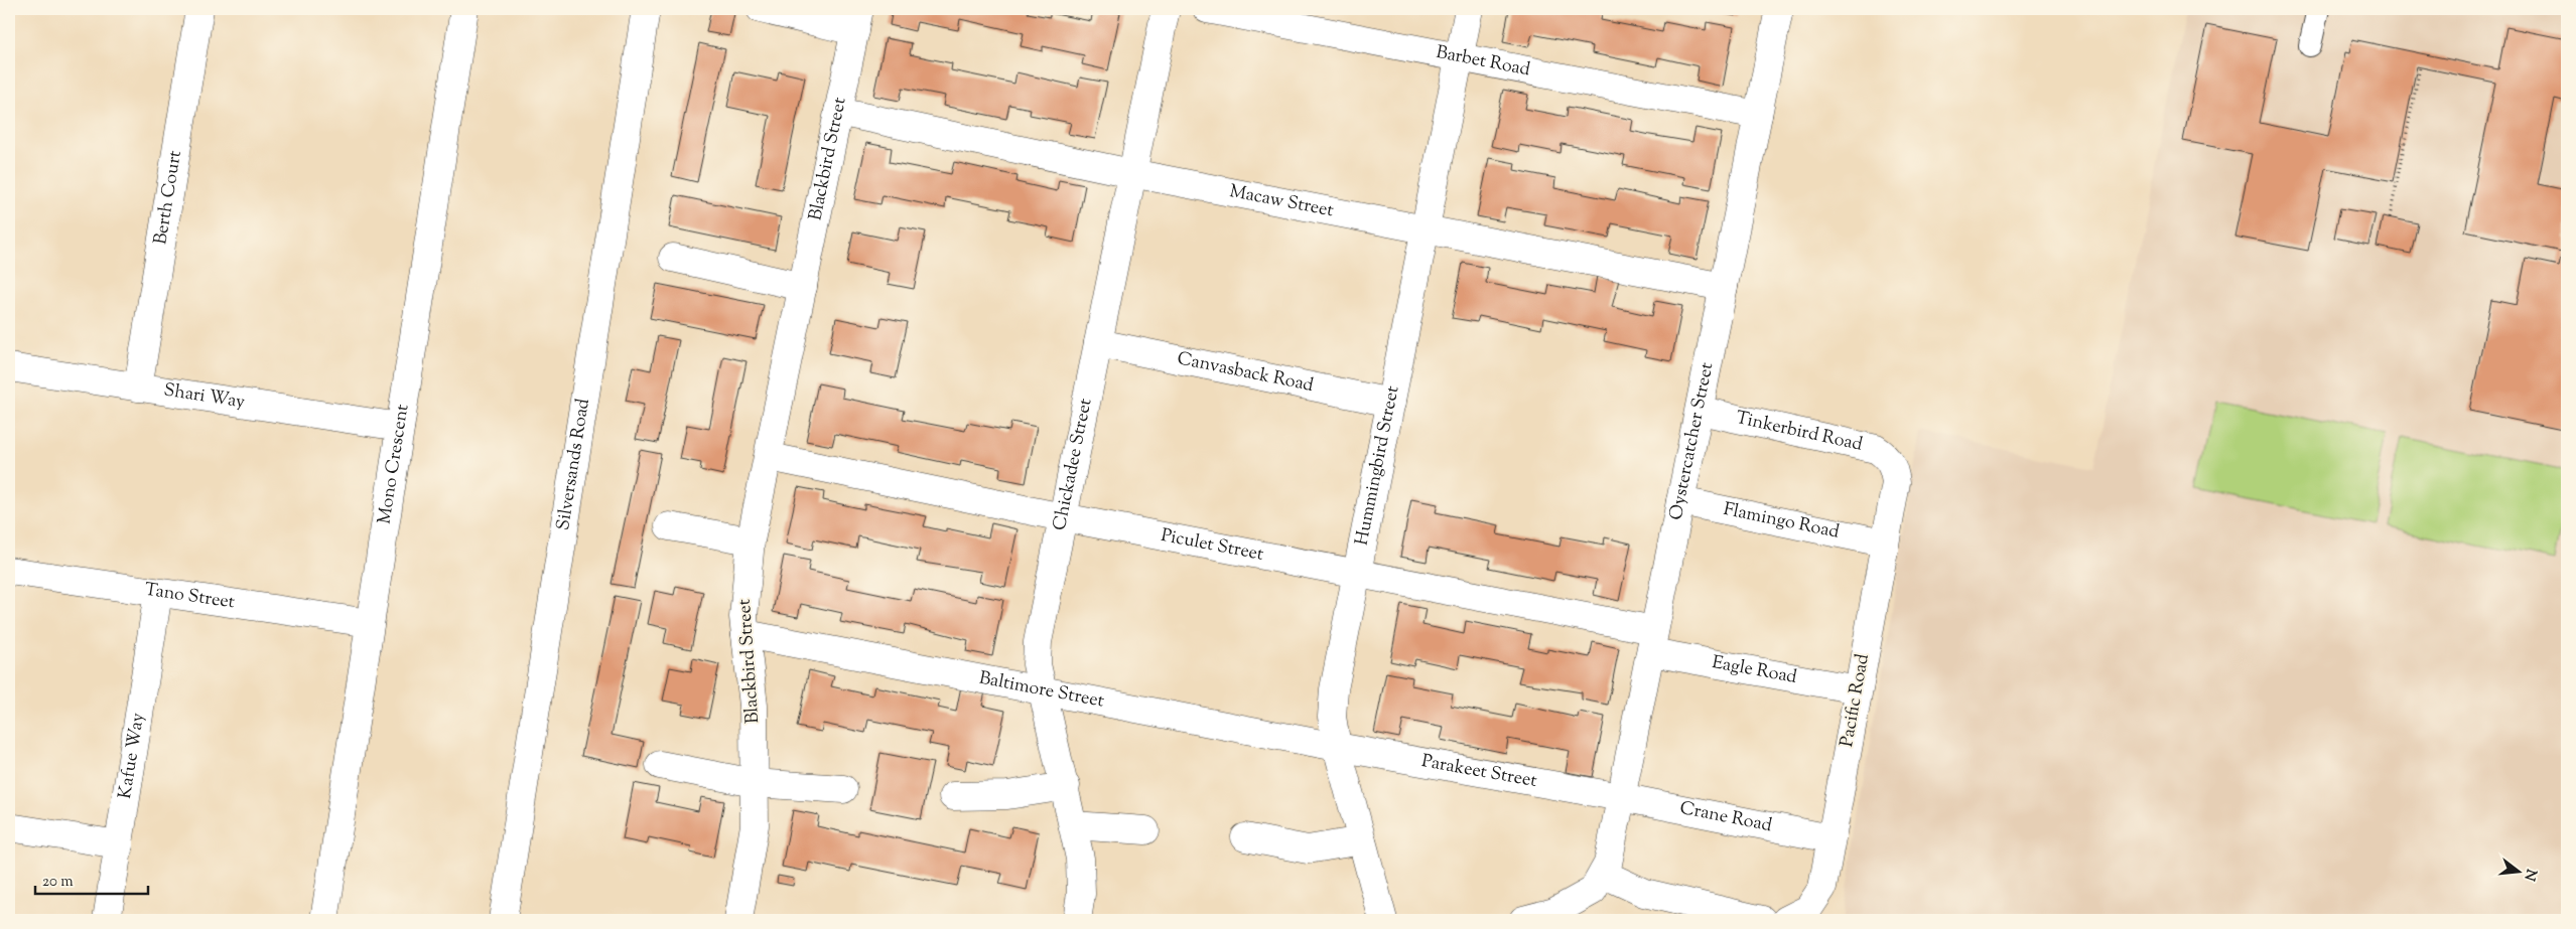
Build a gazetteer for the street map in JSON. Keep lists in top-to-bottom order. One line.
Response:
{"streets":{"street":["Barbet Road","Blackbird Street","Berth Court","Macaw Street","Canvasback Road","Shari Way","Tinkerbird Road","Oystercatcher Street","Chickadee Street","Mono Crescent","Silversands Road","Hummingbird Street","Flamingo Road","Piculet Street","Tano Street","Eagle Road","Baltimore Street","Pacific Road","Kafue Way","Parakeet Street","Crane Road"]},"crossings":[["Barbet Road","Oystercatcher Street"],["Barbet Road","Hummingbird Street"],["Blackbird Street","Macaw Street"],["Blackbird Street","Piculet Street"],["Blackbird Street","Baltimore Street"],["Berth Court","Shari Way"],["Macaw Street","Oystercatcher Street"],["Macaw Street","Chickadee Street"],["Macaw Street","Hummingbird Street"],["Canvasback Road","Chickadee Street"],["Canvasback Road","Hummingbird Street"],["Shari Way","Mono Crescent"],["Tinkerbird Road","Oystercatcher Street"],["Tinkerbird Road","Pacific Road"],["Oystercatcher Street","Flamingo Road"],["Oystercatcher Street","Piculet Street"],["Oystercatcher Street","Eagle Road"],["Oystercatcher Street","Parakeet Street"],["Oystercatcher Street","Crane Road"],["Chickadee Street","Piculet Street"],["Chickadee Street","Baltimore Street"],["Mono Crescent","Tano Street"],["Hummingbird Street","Piculet Street"],["Hummingbird Street","Baltimore Street"],["Hummingbird Street","Parakeet Street"],["Flamingo Road","Pacific Road"],["Piculet Street","Eagle Road"],["Tano Street","Kafue Way"],["Eagle Road","Pacific Road"],["Baltimore Street","Parakeet Street"],["Pacific Road","Crane Road"],["Parakeet Street","Crane Road"]],"scale_bar":"20 m","north":"right"}
